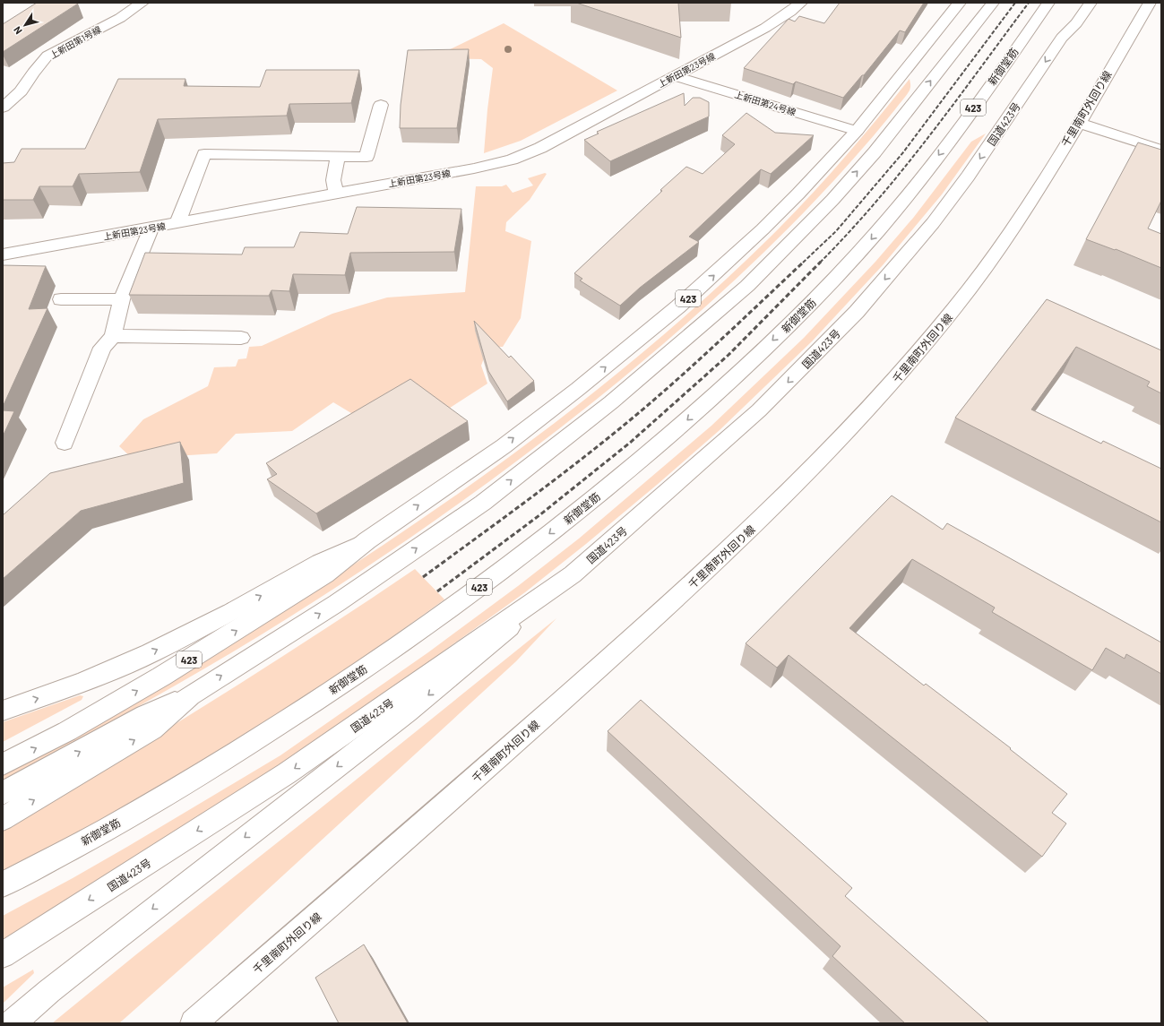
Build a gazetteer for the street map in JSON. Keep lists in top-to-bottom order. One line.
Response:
{"streets":{"main road":["上新田第1号線","新御堂筋","上新田第23号線","上新田第24号線","423","千里南町外回り線","国道423号"]},"crossings":[["上新田第23号線","上新田第24号線"],["上新田第24号線","423"]],"north":"bottom left"}
